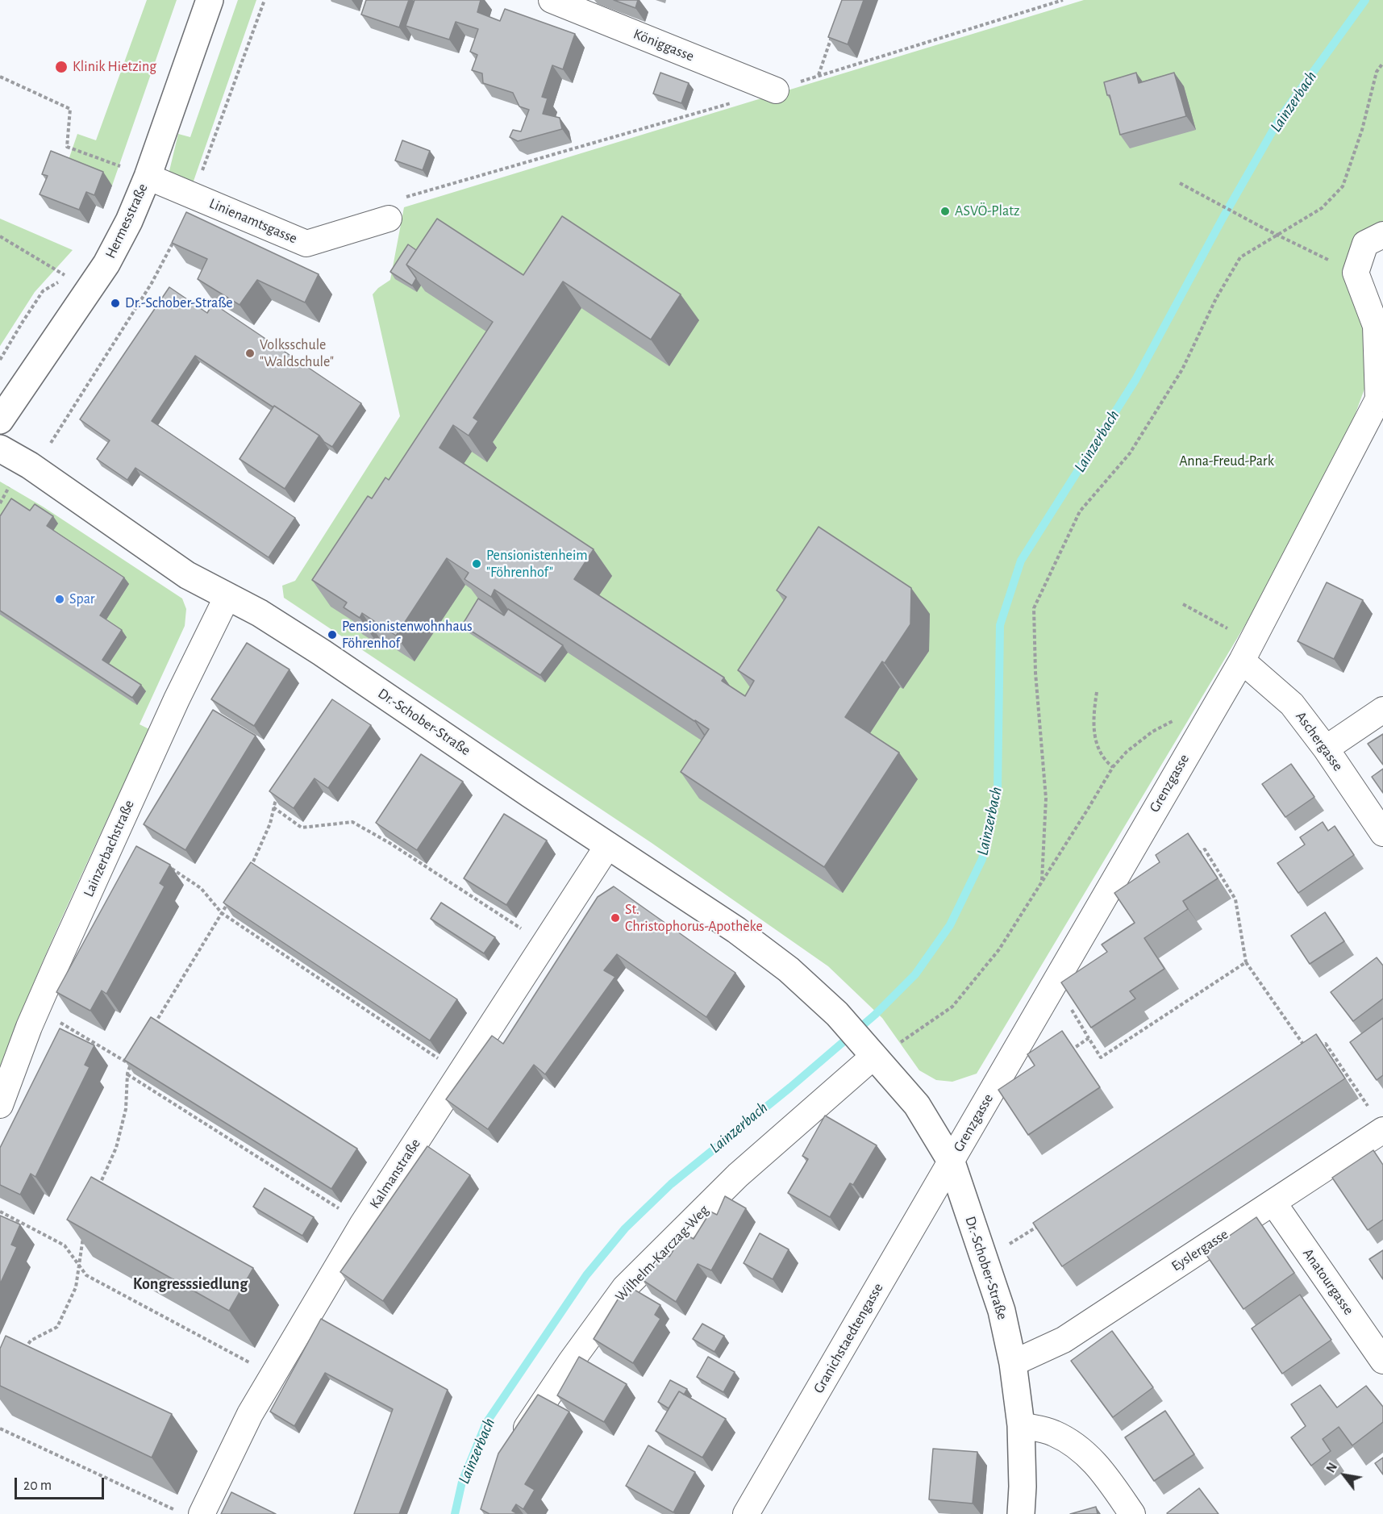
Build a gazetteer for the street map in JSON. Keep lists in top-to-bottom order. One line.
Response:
{"streets":{"street":["Königgasse","Hermesstraße","Linienamtsgasse","Dr.-Schober-Straße","Aschergasse","Grenzgasse","Lainzerbachstraße","Kalmanstraße","Eyslergasse","Wilhelm-Karczag-Weg","Anatourgasse","Granichstaedtengasse"]},"crossings":[["Hermesstraße","Linienamtsgasse"],["Dr.-Schober-Straße","Grenzgasse"],["Dr.-Schober-Straße","Lainzerbachstraße"],["Dr.-Schober-Straße","Kalmanstraße"],["Dr.-Schober-Straße","Eyslergasse"],["Dr.-Schober-Straße","Wilhelm-Karczag-Weg"],["Dr.-Schober-Straße","Granichstaedtengasse"],["Aschergasse","Grenzgasse"],["Grenzgasse","Granichstaedtengasse"],["Eyslergasse","Anatourgasse"]],"districts":["Kongresssiedlung"],"water":["Lainzerbach"],"parks":["Anna-Freud-Park"],"places":["Klinik Hietzing","ASVÖ-Platz","Dr.-Schober-Straße","Volksschule \"Waldschule\"","Pensionistenheim \"Föhrenhof\"","Spar","Pensionistenwohnhaus Föhrenhof","St. Christophorus-Apotheke"],"scale_bar":"20 m","north":"top left"}
